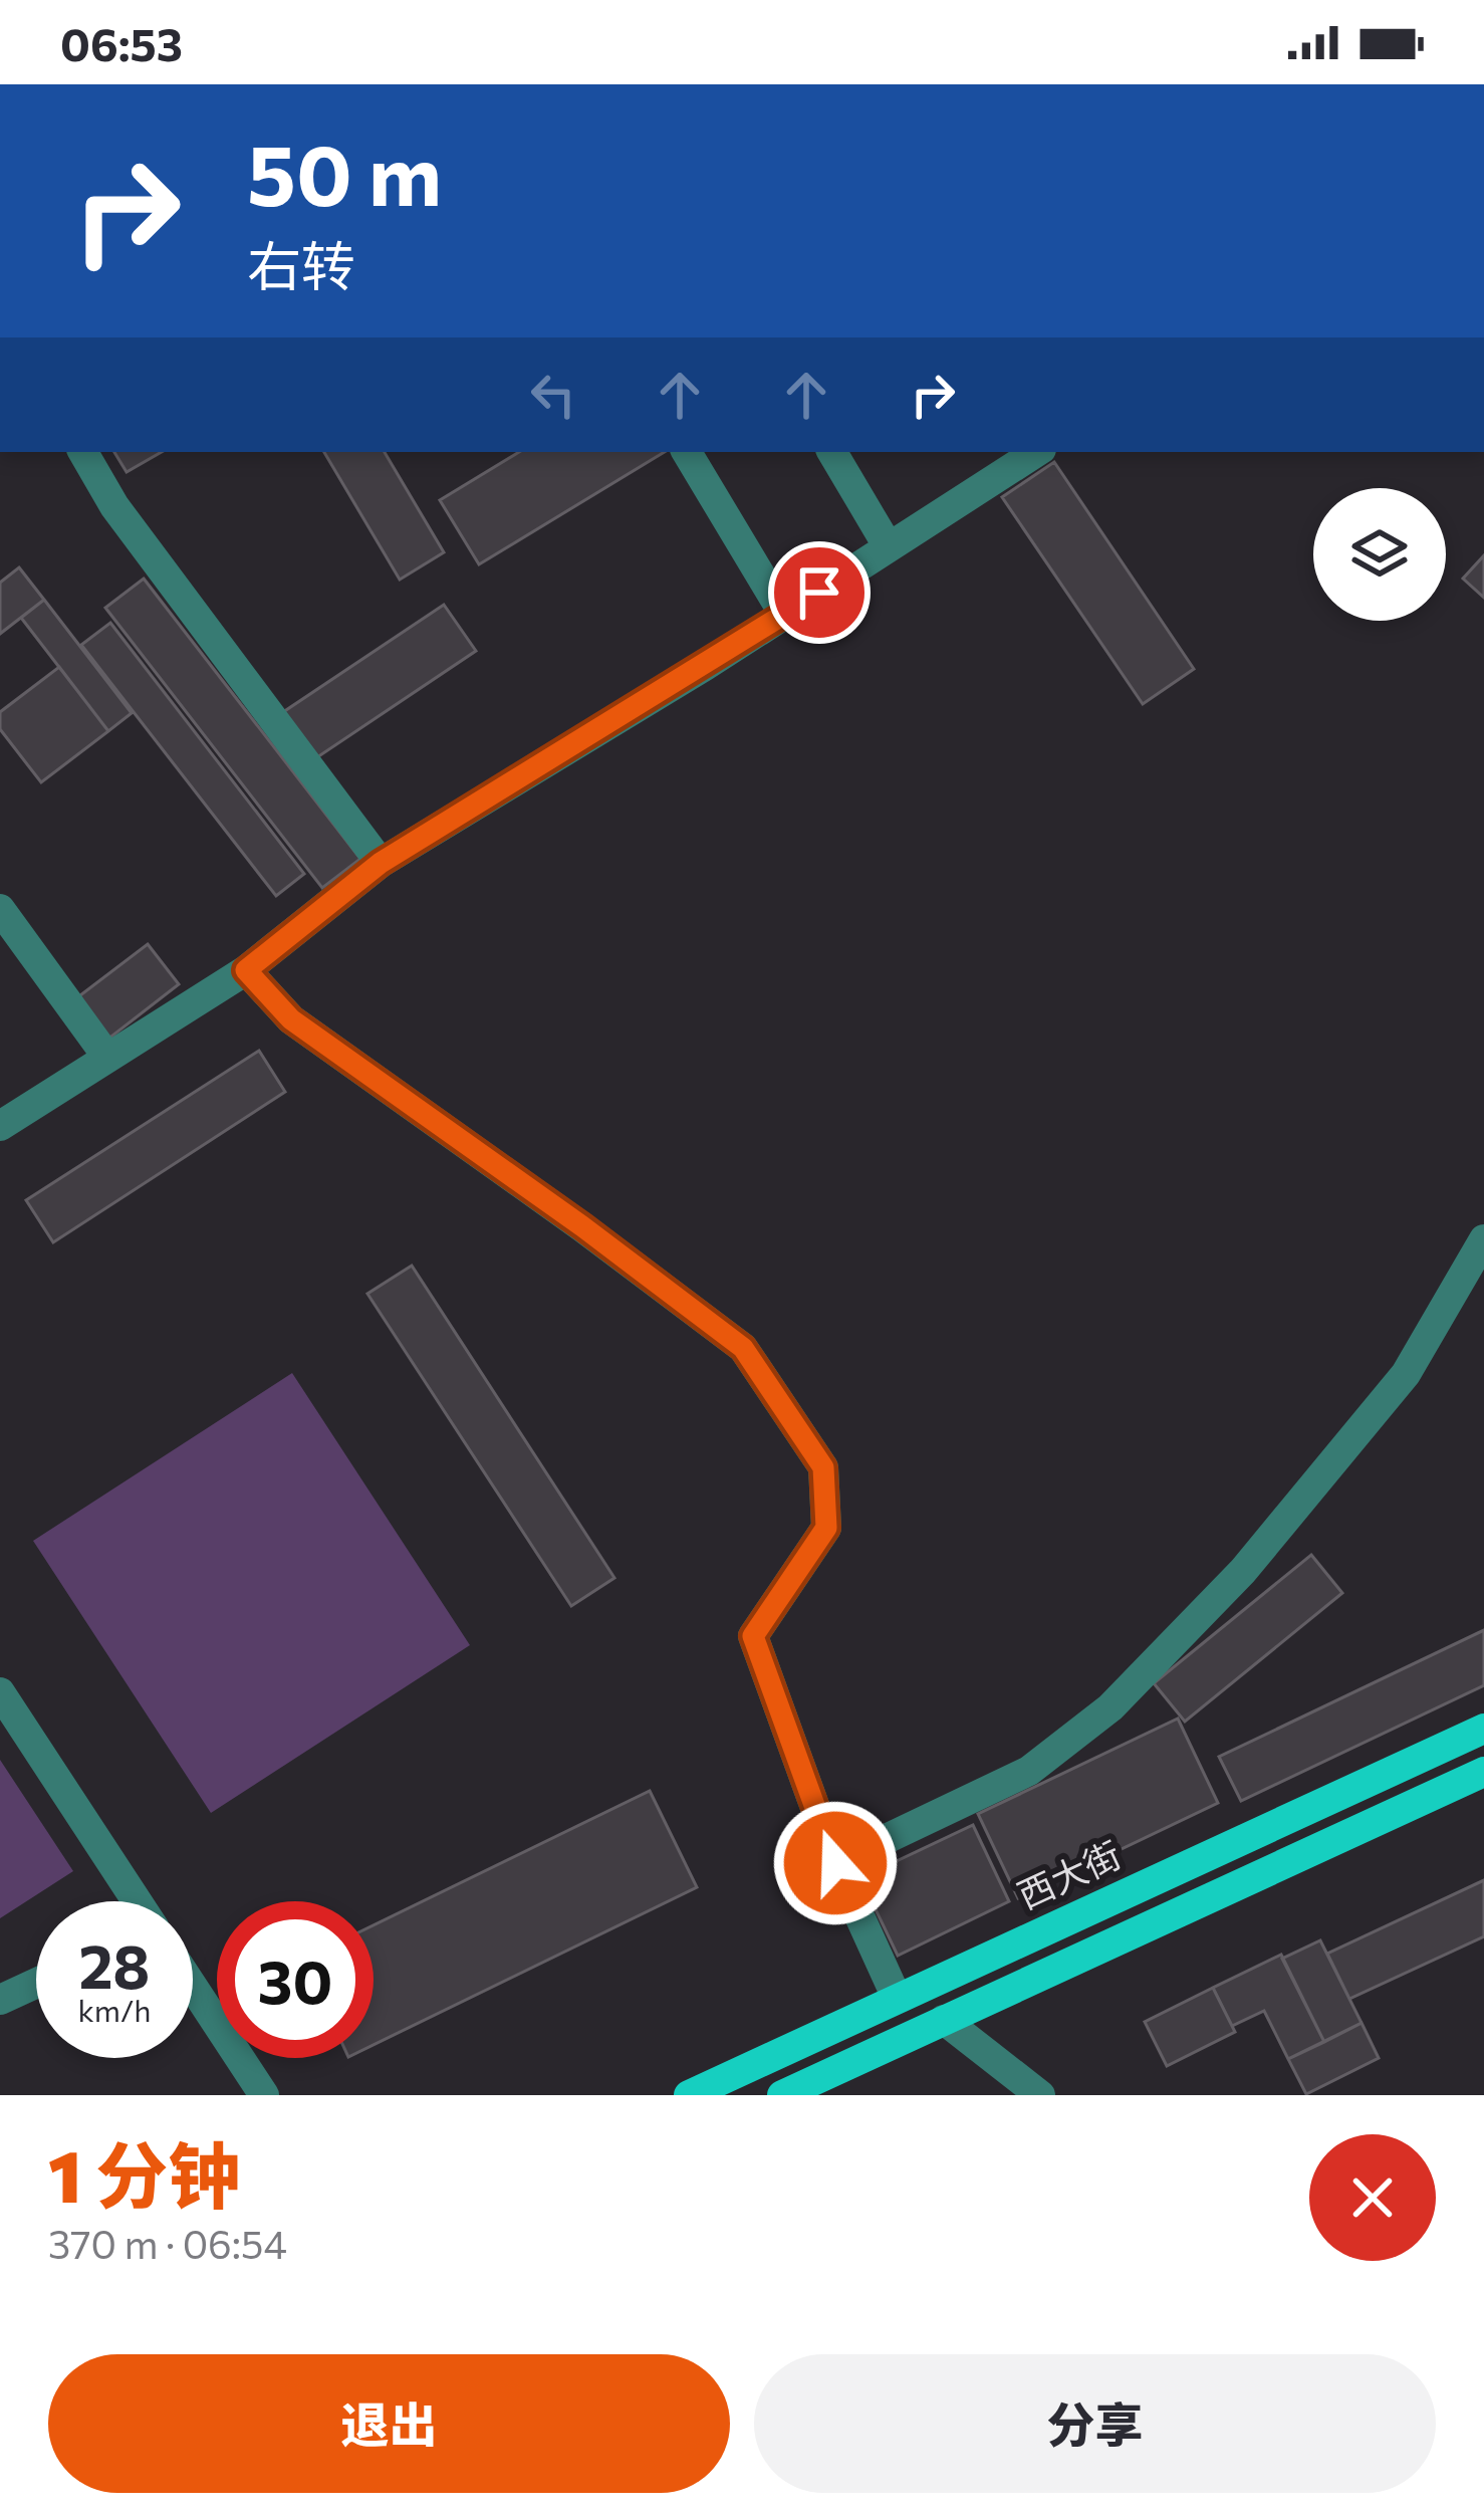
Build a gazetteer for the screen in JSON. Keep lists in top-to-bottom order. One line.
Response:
{"streets":{"main road":["西大街"]},"page":{"status":"06:53","turn":["50 m","右转"],"speed":"28 km/h","limit":"30","heading":["1 分钟","370 m · 06:54"],"buttons":["退出","分享"]}}
